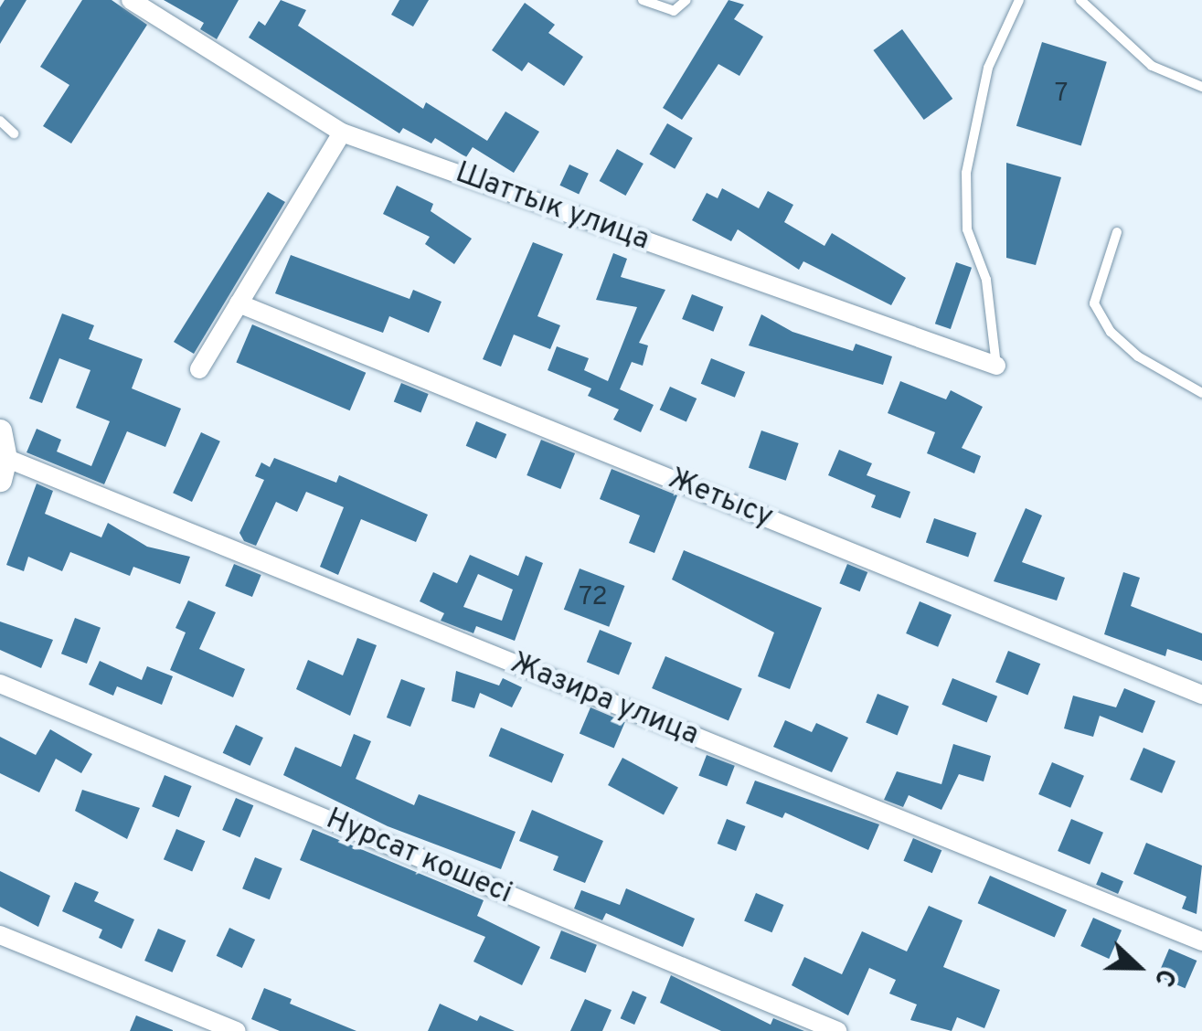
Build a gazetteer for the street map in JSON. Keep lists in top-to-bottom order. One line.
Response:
{"streets":{"street":["Шаттык улица","Жетысу","Жазира улица","Нурсат кошесi"]},"house_numbers":["7","72"],"north":"right"}
